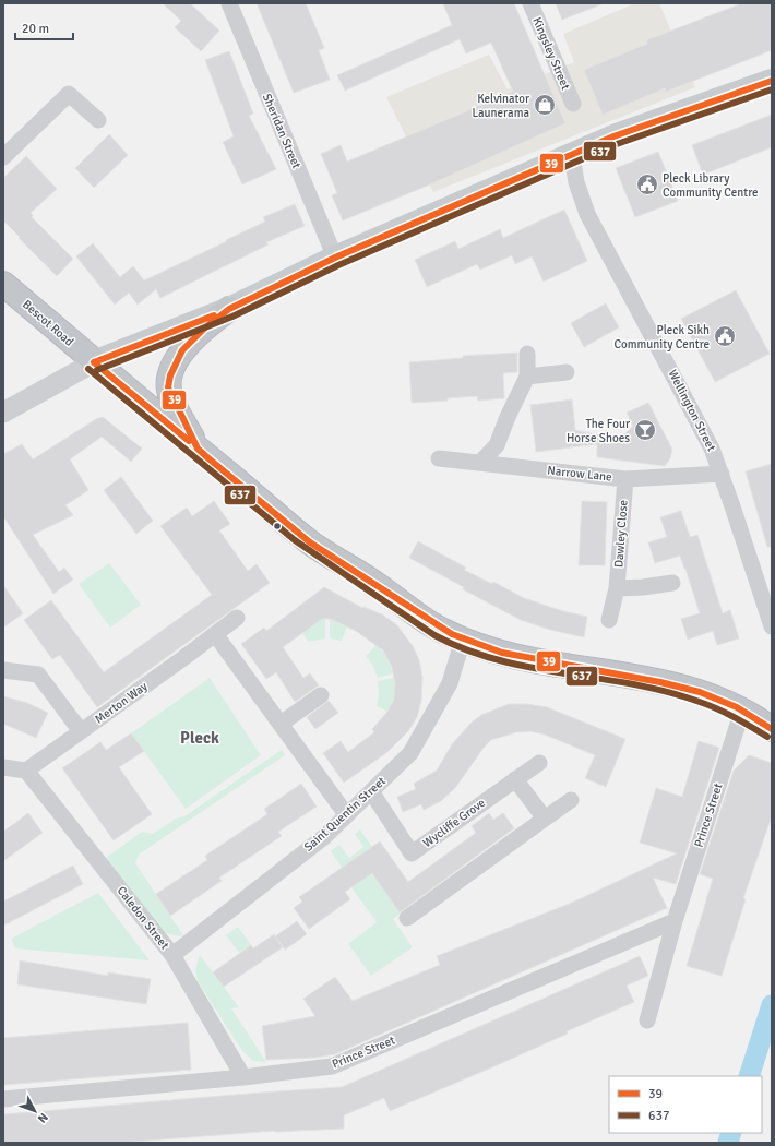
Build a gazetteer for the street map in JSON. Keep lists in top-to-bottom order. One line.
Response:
{"streets":{"highway":["Bescot Road"],"street":["Kingsley Street","Sheridan Street","Wellington Street","Narrow Lane","Dawley Close","Merton Way","Saint Quentin Street","Prince Street","Wycliffe Grove","Caledon Street"]},"crossings":[["Bescot Road","Saint Quentin Street"],["Bescot Road","Prince Street"],["Wellington Street","Narrow Lane"],["Narrow Lane","Dawley Close"],["Merton Way","Caledon Street"],["Saint Quentin Street","Wycliffe Grove"],["Saint Quentin Street","Caledon Street"],["Prince Street","Caledon Street"]],"districts":["Pleck"],"places":{"shop":["Kelvinator Launerama"],"public building":["Pleck Library Community Centre","Pleck Sikh Community Centre"],"bar":["The Four Horse Shoes"]},"lines":["transit line 39","transit line 637"],"legend":["39","637"],"scale_bar":"20 m","north":"bottom right"}
